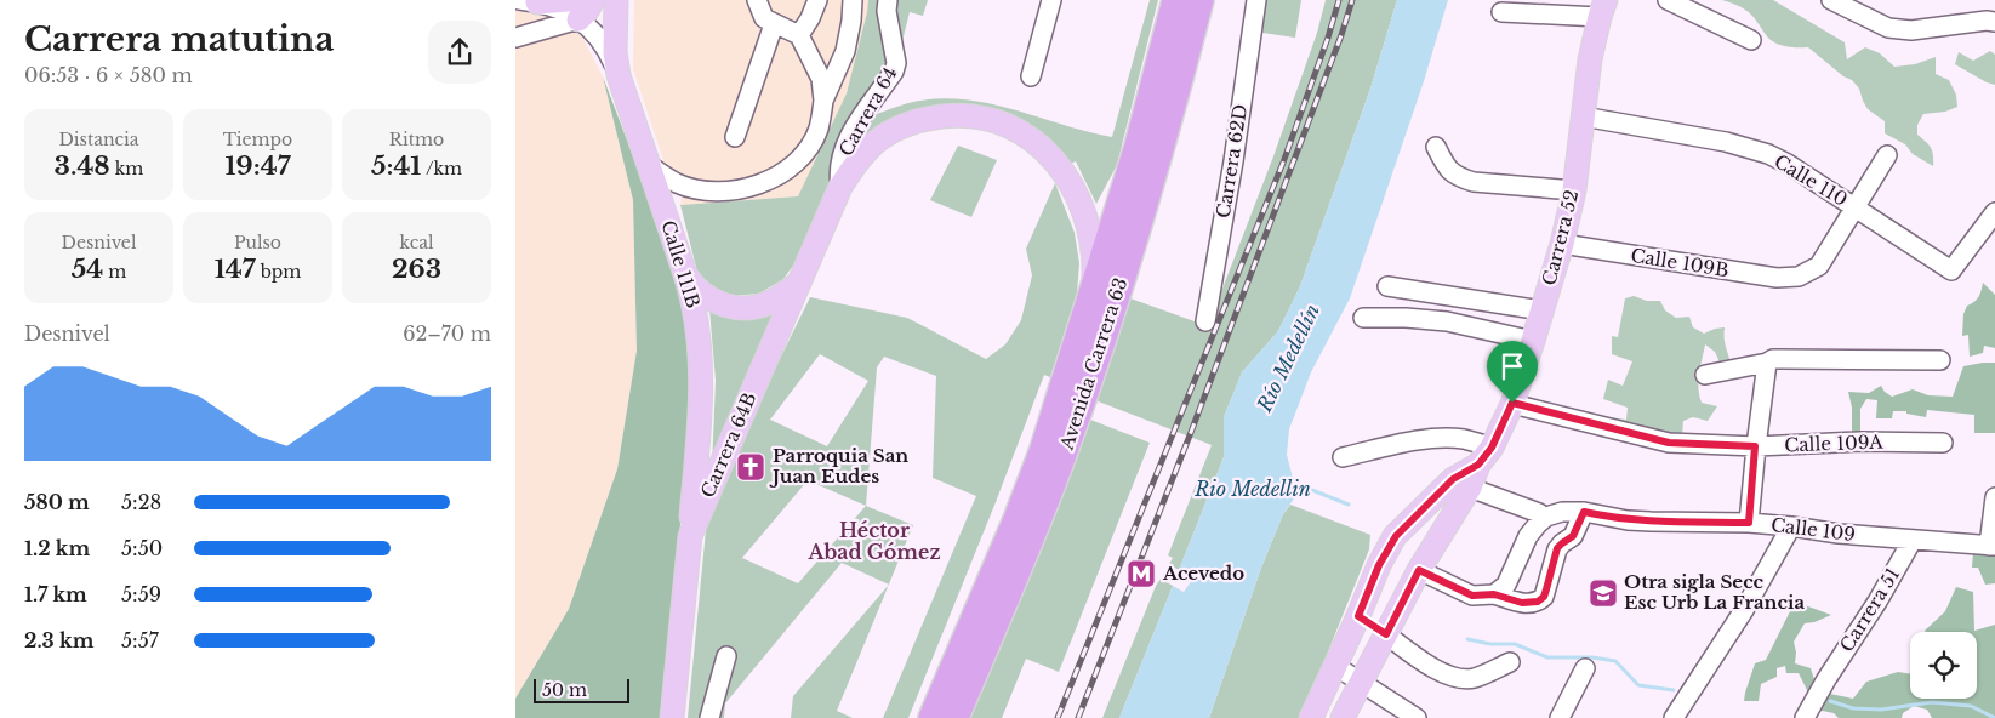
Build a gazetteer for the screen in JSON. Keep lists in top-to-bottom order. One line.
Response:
{"streets":{"highway":["Avenida Carrera 63"],"main road":["Carrera 52","Calle 111B","Carrera 64B"],"street":["Carrera 64","Carrera 62D","Calle 110","Calle 109B","Calle 109A","Calle 109","Carrera 51"]},"crossings":[["Carrera 64","Carrera 64B"],["Calle 110","Carrera 52"],["Calle 110","Calle 109B"],["Carrera 52","Calle 109B"],["Carrera 52","Calle 109A"],["Calle 111B","Carrera 64B"],["Calle 109","Carrera 51"]],"districts":["Héctor Abad Gómez"],"water":["Río Medellín","Rio Medellin"],"places":{"church":["Parroquia San Juan Eudes"],"metro station":["Acevedo"],"school or university":["Otra sigla Secc Esc Urb La Francia"]},"scale_bar":"50 m","page":{"heading":["Carrera matutina","06:53 · 6 × 580 m"],"stats":[["Distancia","3.48 km"],["Tiempo","19:47"],["Ritmo","5:41 /km"],["Desnivel","54 m"],["Pulso","147 bpm"],["kcal","263"]],"chart":["Desnivel","62–70 m"],"list":[{"name":"580 m","note":"5:28"},{"name":"1.2 km","note":"5:50"},{"name":"1.7 km","note":"5:59"},{"name":"2.3 km","note":"5:57"}],"scale":"50 m"}}
